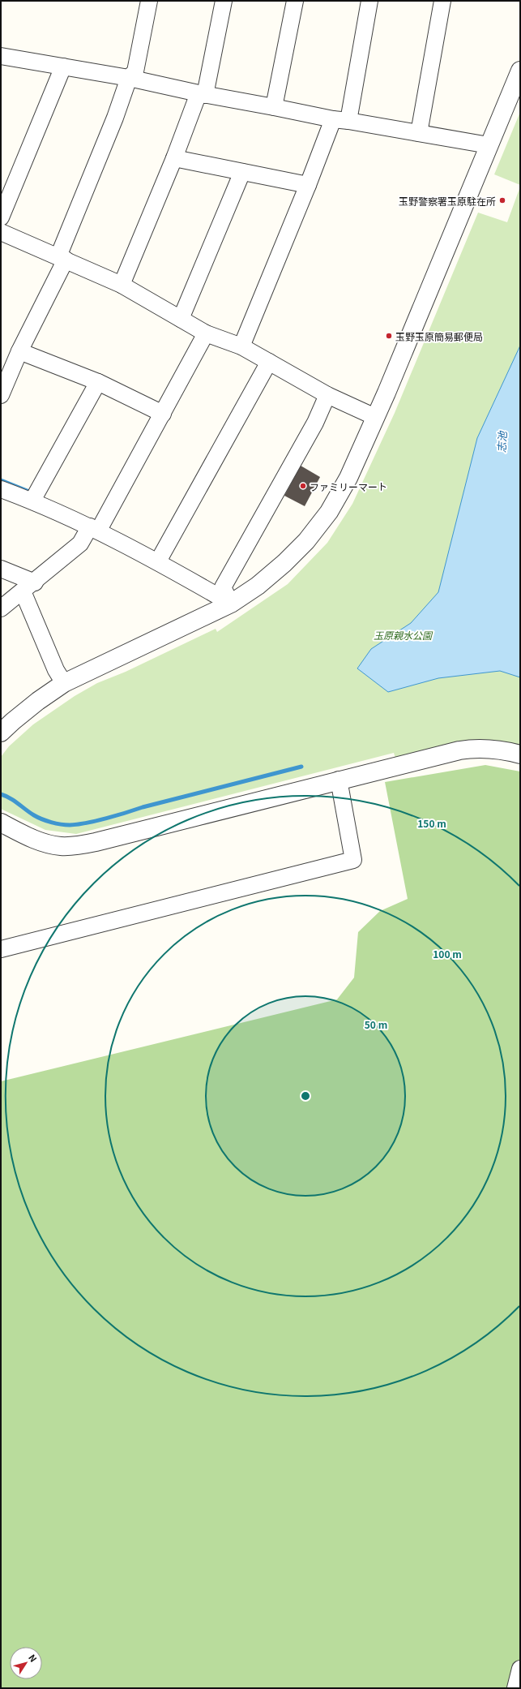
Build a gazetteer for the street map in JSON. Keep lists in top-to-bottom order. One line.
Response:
{"water":["志池"],"parks":["玉原親水公園"],"places":["玉野警察署玉原駐在所","玉野玉原簡易郵便局","ファミリーマート"],"north":"top right","rings":["150 m","100 m","50 m"]}
